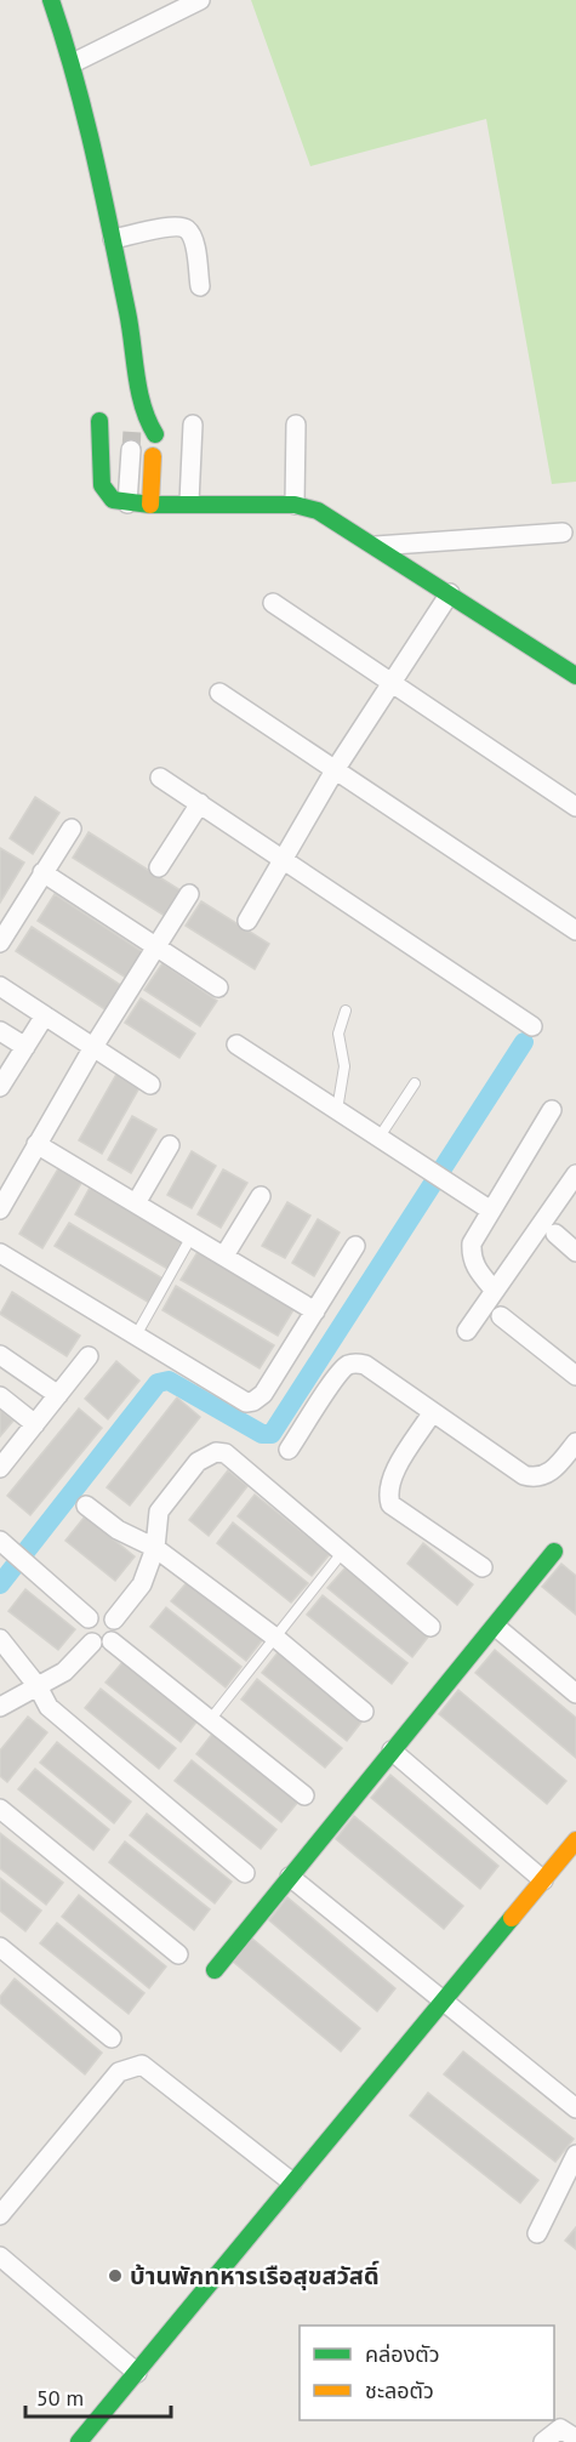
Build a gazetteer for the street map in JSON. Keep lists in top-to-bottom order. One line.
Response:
{"places":["บ้านพักทหารเรือสุขสวัสดิ์"],"legend":["คล่องตัว","ชะลอตัว"],"scale_bar":"50 m"}
